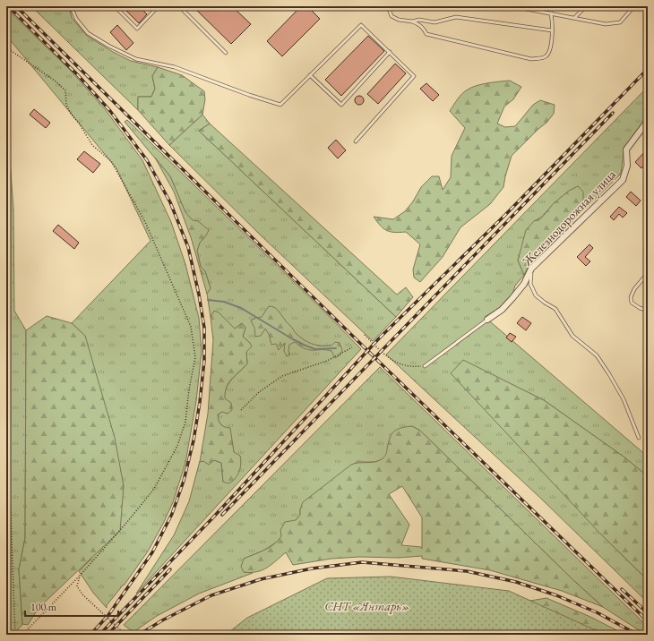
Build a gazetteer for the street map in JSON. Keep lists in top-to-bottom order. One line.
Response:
{"streets":{"street":["Железнодорожная улица"]},"parks":["СНТ «Янтарь»"],"scale_bar":"100 m"}
